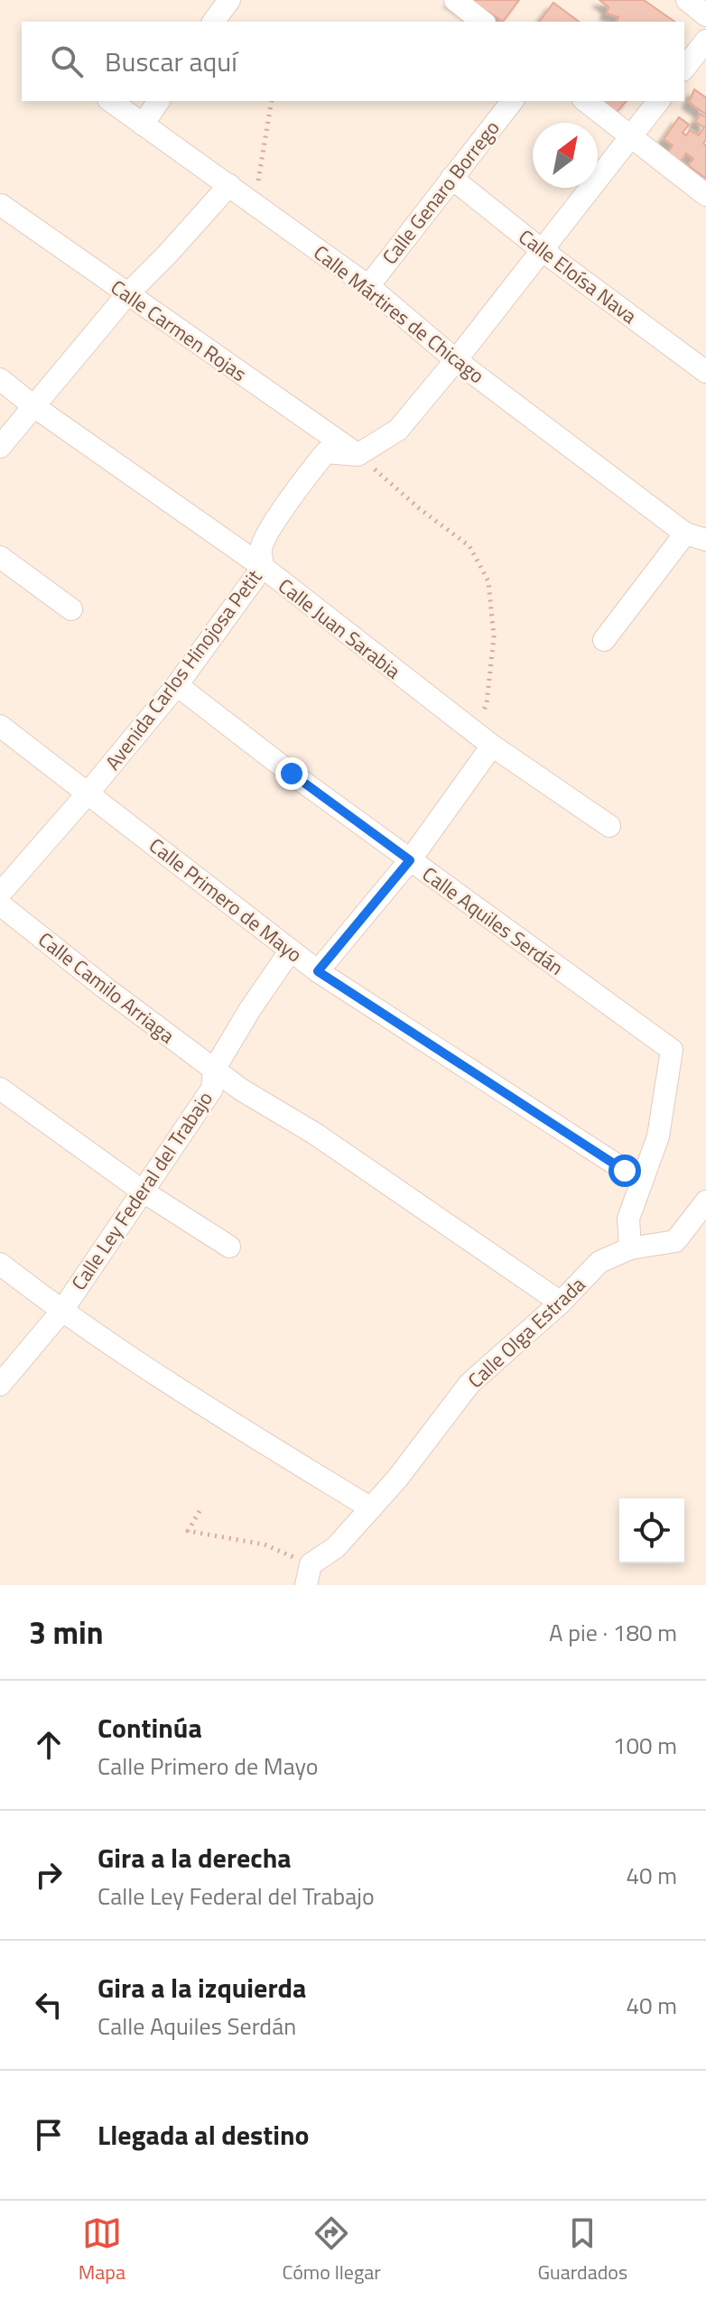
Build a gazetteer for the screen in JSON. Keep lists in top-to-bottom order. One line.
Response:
{"streets":{"street":["Calle Genaro Borrego","Calle Eloísa Nava","Calle Mártires de Chicago","Calle Carmen Rojas","Calle Juan Sarabia","Avenida Carlos Hinojosa Petit","Calle Primero de Mayo","Calle Aquiles Serdán","Calle Camilo Arriaga","Calle Ley Federal del Trabajo","Calle Olga Estrada"]},"crossings":[["Calle Genaro Borrego","Calle Eloísa Nava"],["Calle Genaro Borrego","Calle Mártires de Chicago"],["Calle Carmen Rojas","Avenida Carlos Hinojosa Petit"],["Calle Juan Sarabia","Avenida Carlos Hinojosa Petit"],["Avenida Carlos Hinojosa Petit","Calle Primero de Mayo"],["Avenida Carlos Hinojosa Petit","Calle Aquiles Serdán"],["Calle Primero de Mayo","Calle Aquiles Serdán"],["Calle Primero de Mayo","Calle Ley Federal del Trabajo"],["Calle Camilo Arriaga","Calle Ley Federal del Trabajo"],["Calle Camilo Arriaga","Calle Olga Estrada"]],"north":"top right","page":{"search":"Buscar aquí","heading":["3 min","A pie · 180 m"],"list":[["Continúa","Calle Primero de Mayo","100 m"],["Gira a la derecha","Calle Ley Federal del Trabajo","40 m"],["Gira a la izquierda","Calle Aquiles Serdán","40 m"],"Llegada al destino"],"nav":["Mapa","Cómo llegar","Guardados"]}}
